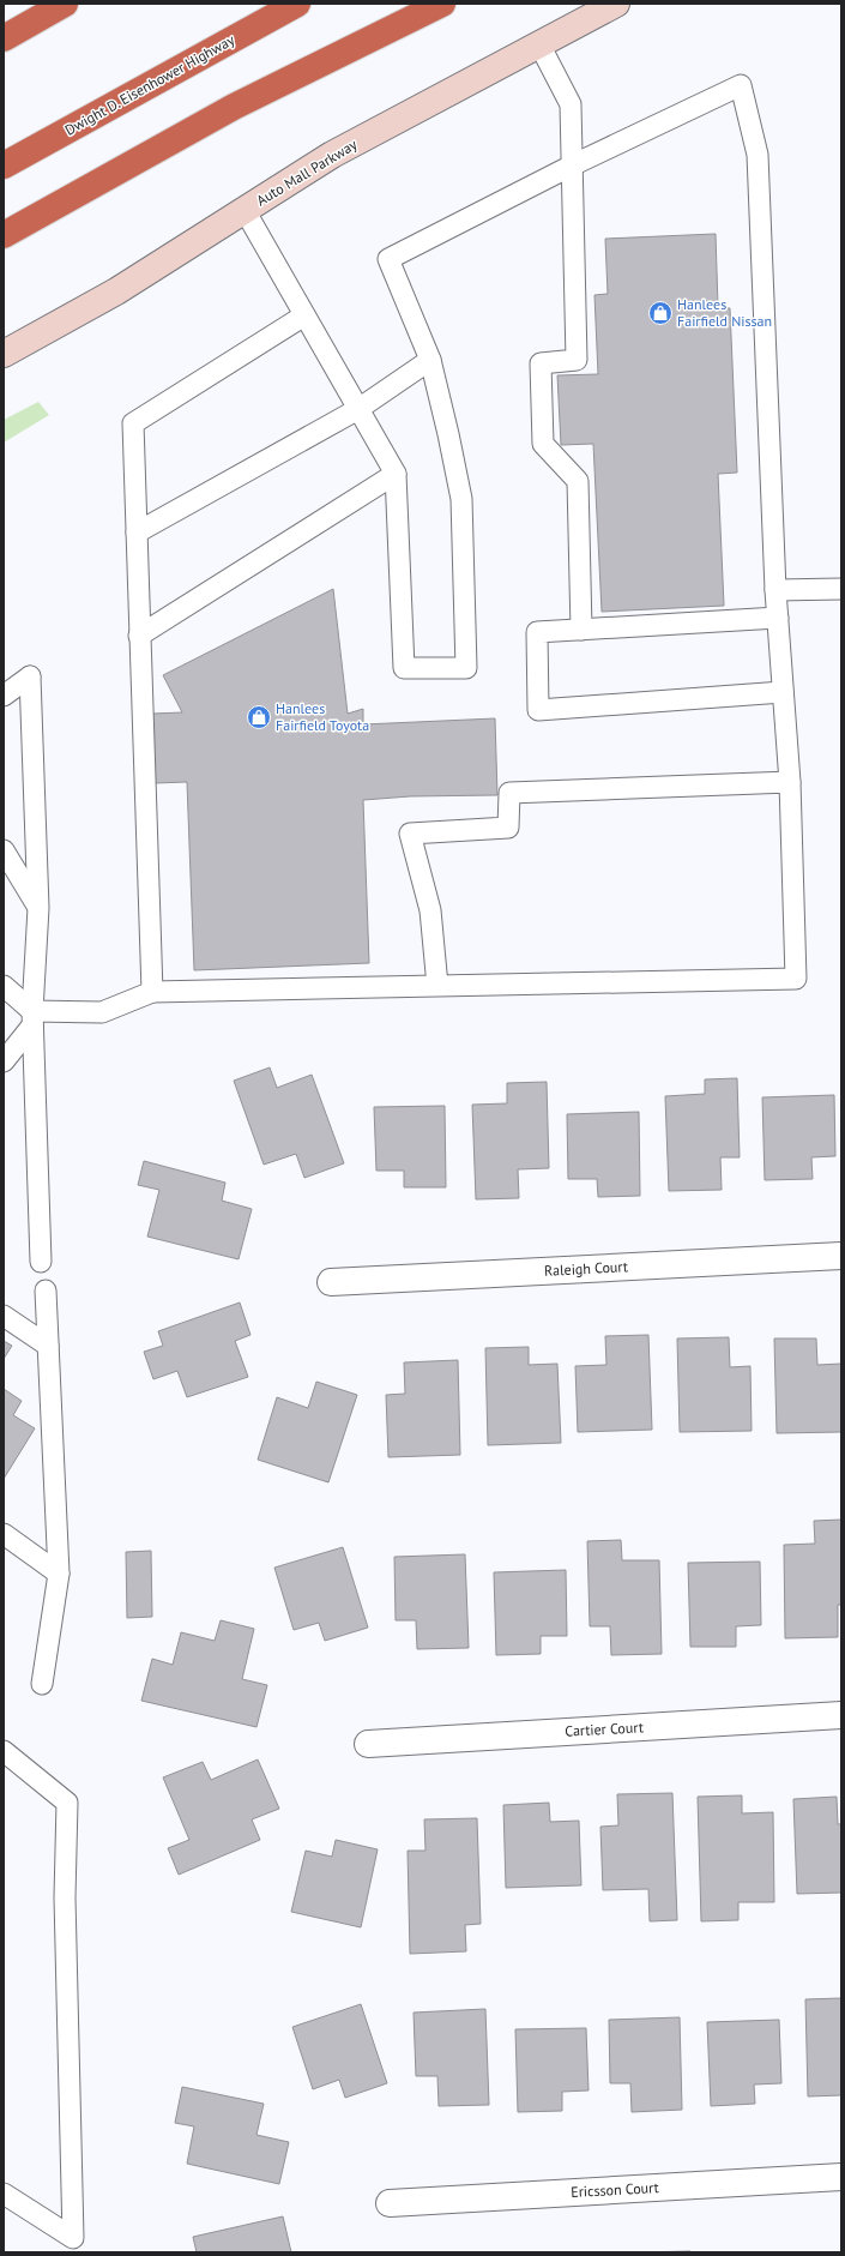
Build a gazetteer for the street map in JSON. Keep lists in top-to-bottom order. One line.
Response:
{"streets":{"highway":["Dwight D. Eisenhower Highway"],"street":["Auto Mall Parkway","Raleigh Court","Cartier Court","Ericsson Court"]},"places":{"shop":["Hanlees Fairfield Nissan","Hanlees Fairfield Toyota"]}}
